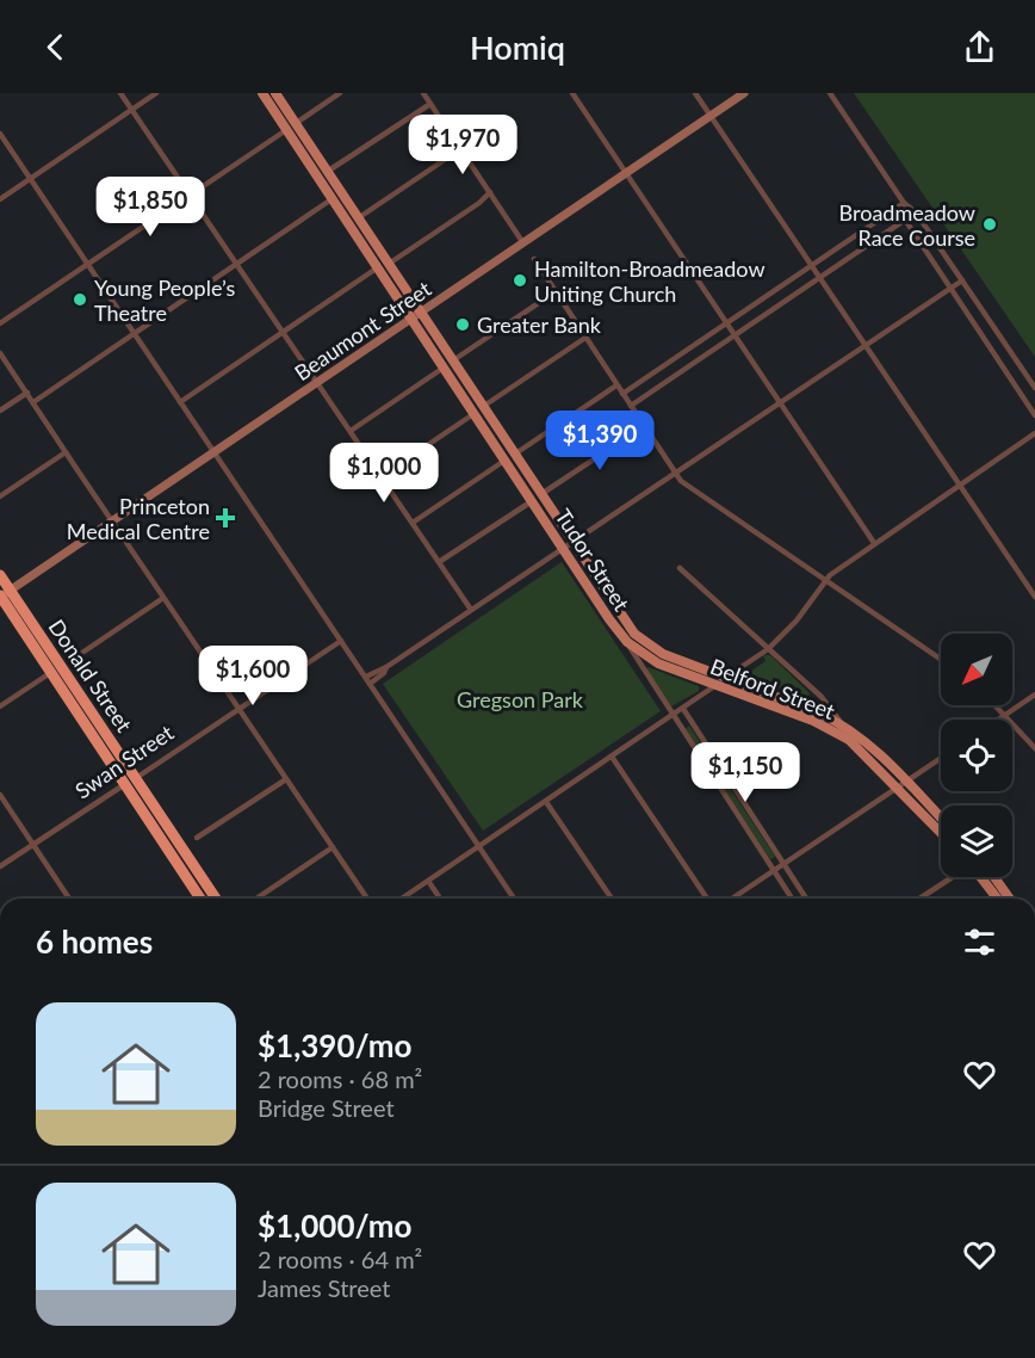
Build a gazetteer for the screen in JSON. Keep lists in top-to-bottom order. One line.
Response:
{"streets":{"highway":["Donald Street"],"main road":["Beaumont Street","Tudor Street","Belford Street"],"street":["Swan Street"]},"crossings":[["Beaumont Street","Tudor Street"],["Beaumont Street","Donald Street"],["Tudor Street","Belford Street"],["Donald Street","Swan Street"]],"parks":["Gregson Park"],"places":{"other":["Broadmeadow Race Course","Hamilton-Broadmeadow Uniting Church","Young People’s Theatre","Greater Bank"],"health":["Princeton Medical Centre"]},"north":"bottom left","page":{"header":"Homiq","price":["$1,970","$1,850","$1,390","$1,000","$1,600","$1,150"],"heading":"6 homes","list":[{"name":"$1,390/mo","note":"2 rooms · 68 m² · Bridge Street"},{"name":"$1,000/mo","note":"2 rooms · 64 m² · James Street"}]}}
